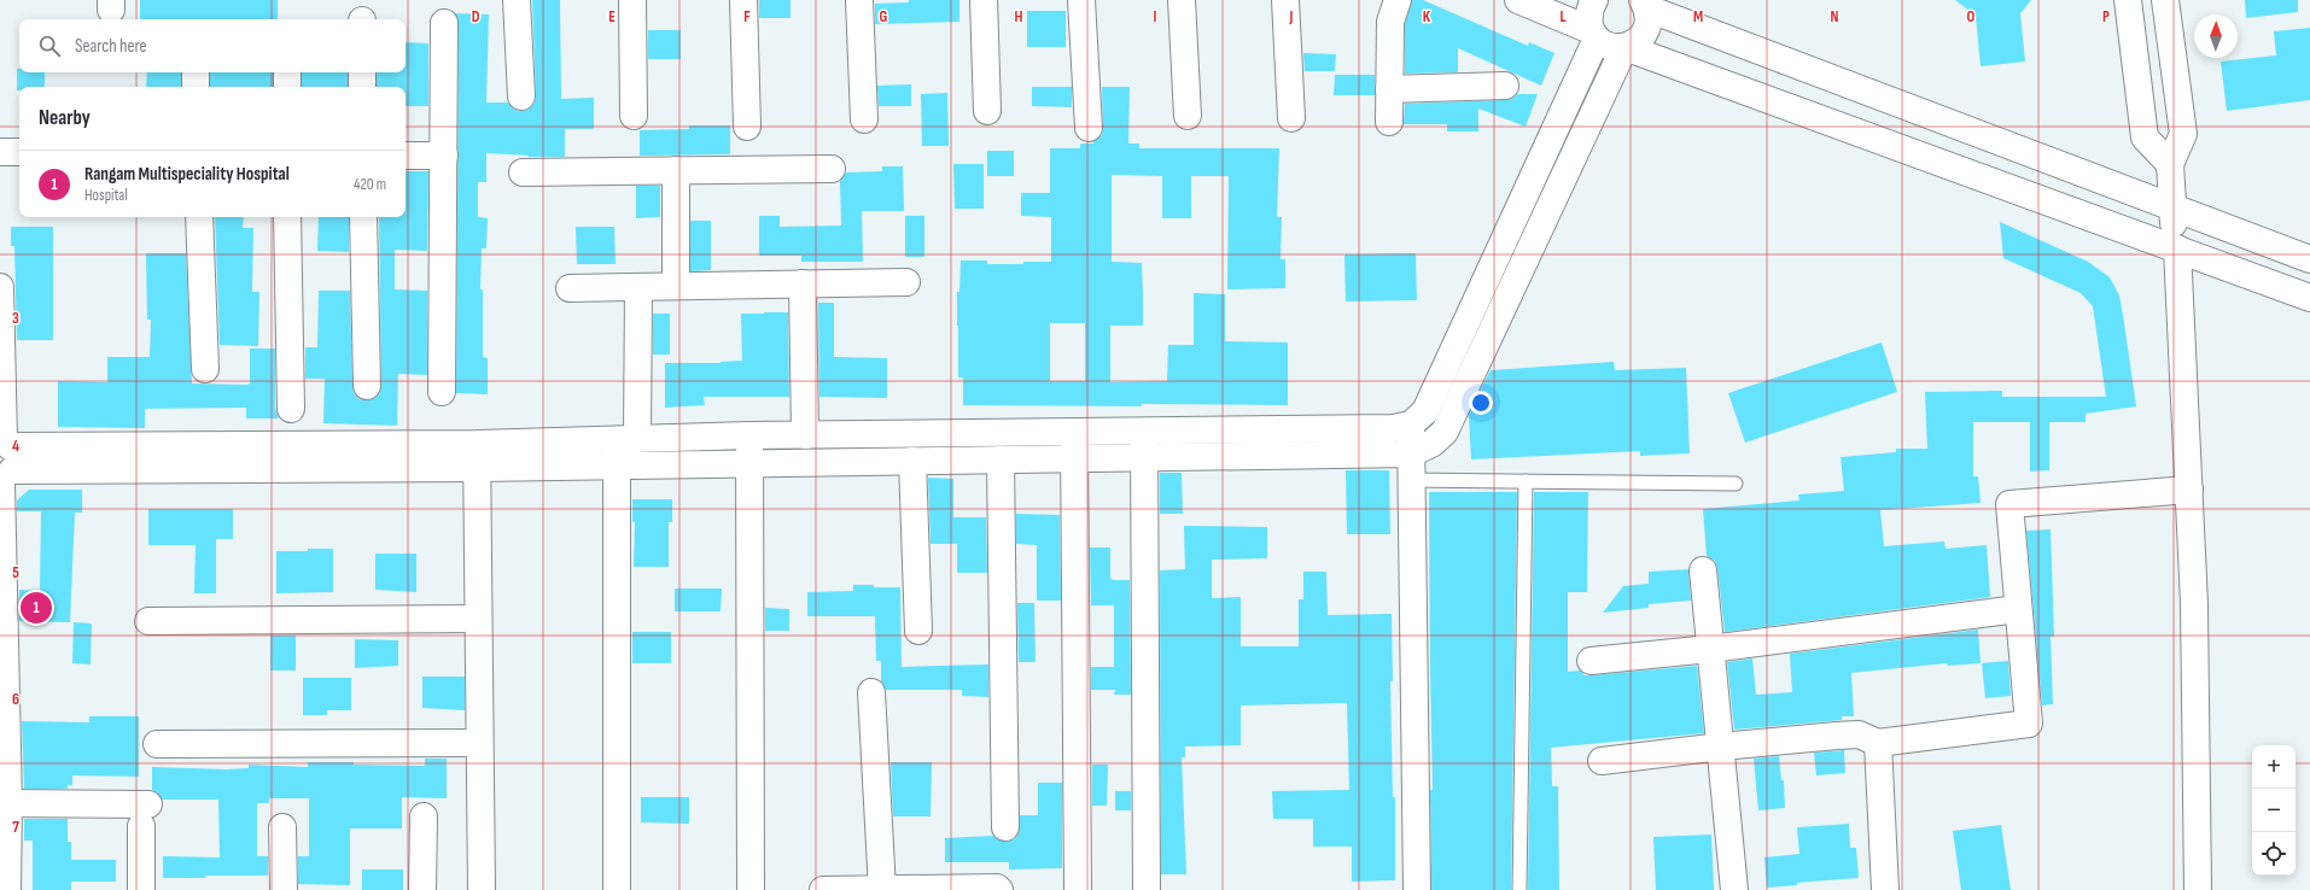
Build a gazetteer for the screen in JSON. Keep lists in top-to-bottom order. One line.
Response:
{"north":"top","page":{"search":"Search here","heading":"Nearby","list":[{"mark":"1","name":"Rangam Multispeciality Hospital","note":"Hospital","value":"420 m"}],"pins":"1","map_buttons":["+","−"]},"grid":{"columns":["D","E","F","G","H","I","J","K","L","M","N","O","P"],"rows":["3","4","5","6","7"]}}
